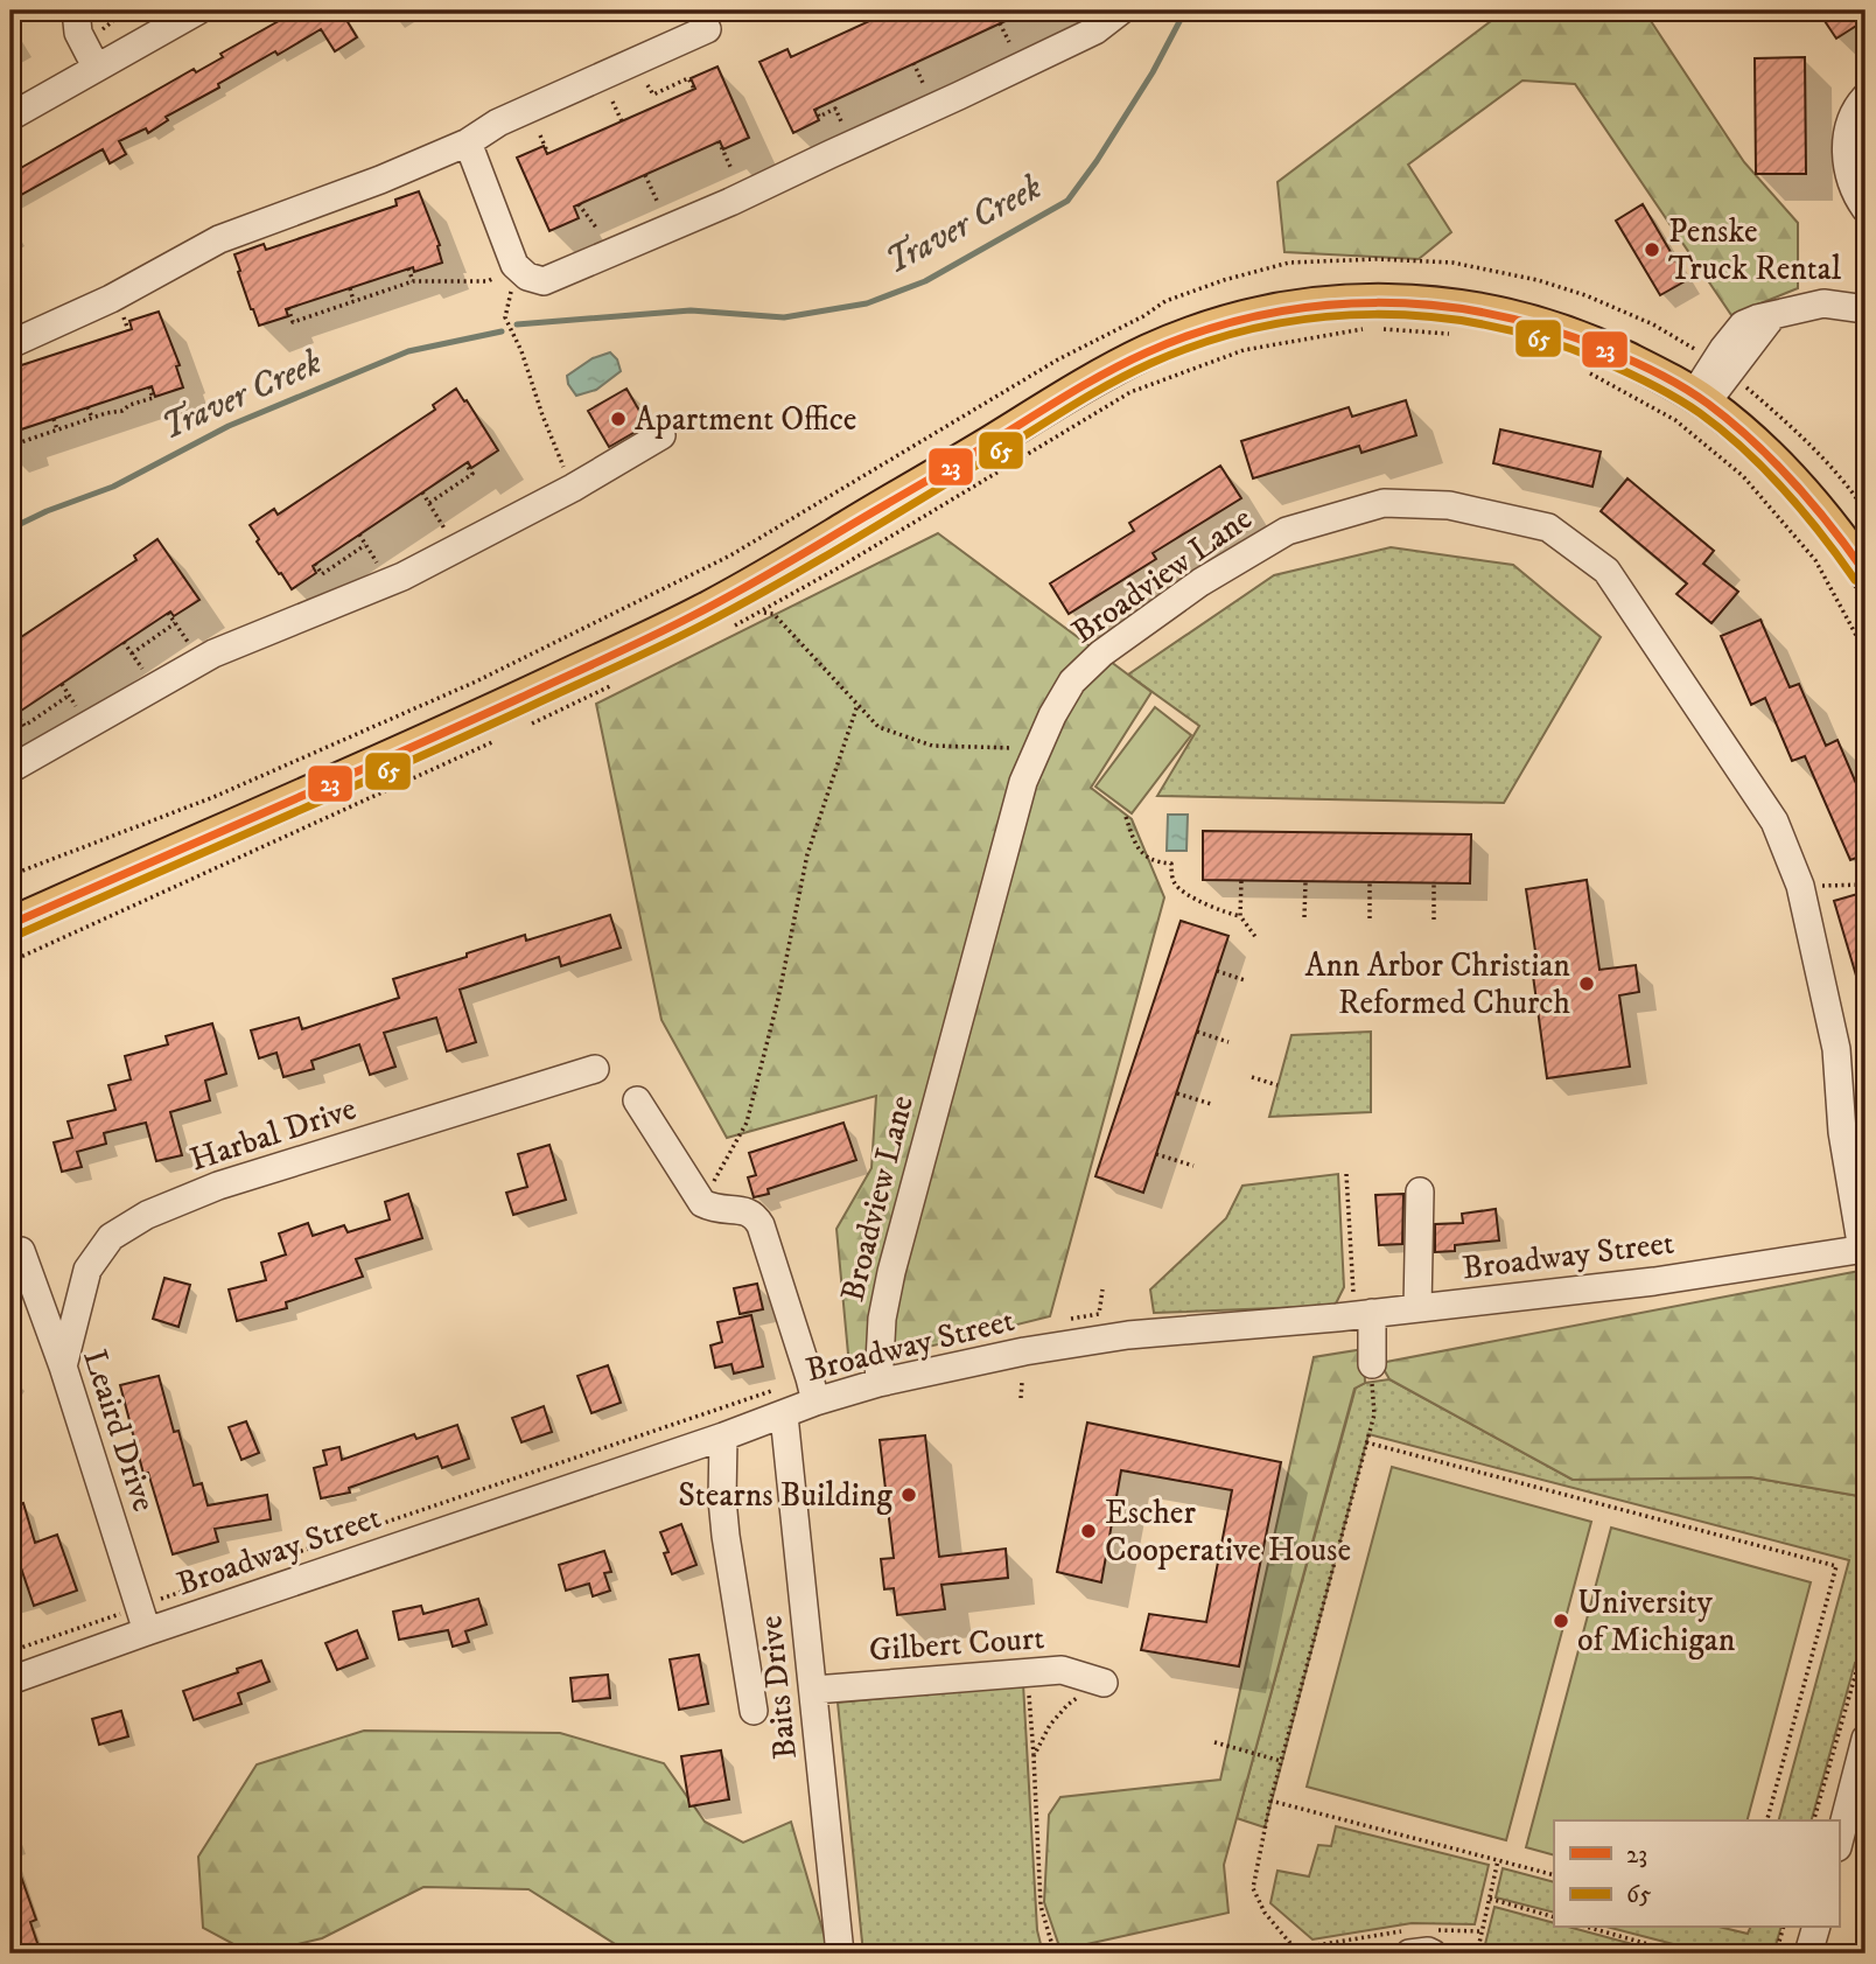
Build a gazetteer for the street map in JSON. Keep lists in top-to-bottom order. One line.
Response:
{"streets":{"street":["Broadview Lane","Harbal Drive","Broadway Street","Leaird Drive","Gilbert Court","Baits Drive"]},"crossings":[["Broadview Lane","Broadway Street"],["Harbal Drive","Leaird Drive"],["Broadway Street","Leaird Drive"],["Broadway Street","Baits Drive"],["Gilbert Court","Baits Drive"]],"water":["Traver Creek"],"places":["Penske Truck Rental","Apartment Office","Ann Arbor Christian Reformed Church","Stearns Building","Escher Cooperative House","University of Michigan"],"lines":["transit line 23","transit line 65"],"legend":["23","65"]}
